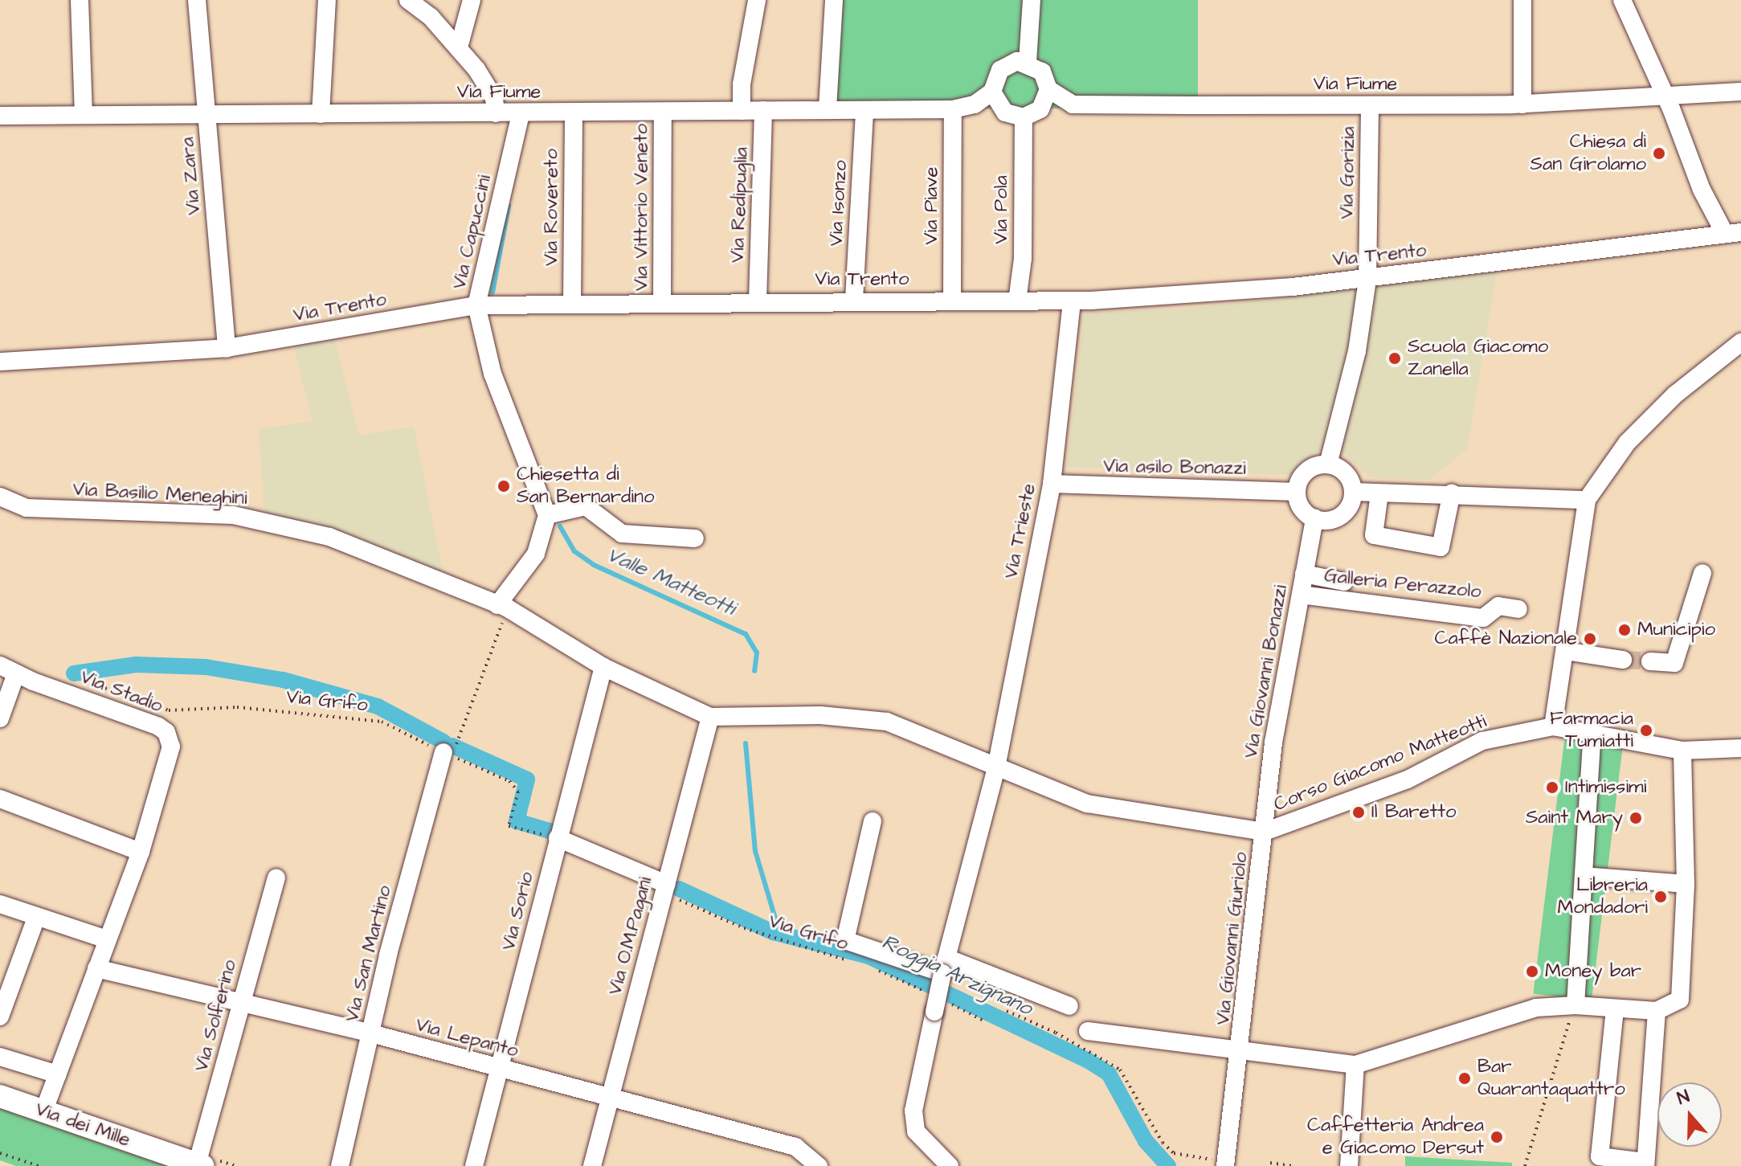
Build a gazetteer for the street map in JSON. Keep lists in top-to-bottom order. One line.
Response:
{"streets":{"main road":["Via dei Mille"],"street":["Via Fiume","Via Gorizia","Via Zara","Via Isonzo","Via Redipuglia","Via Piave","Via Rovereto","Via Vittorio Veneto","Via Pola","Via Capuccini","Via Trento","Via asilo Bonazzi","Via Basilio Meneghini","Via Trieste","Galleria Perazzolo","Via Giovanni Bonazzi","Via Stadio","Corso Giacomo Matteotti","Via Sorio","Via O.M.Pagani","Via Giovanni Giuriolo","Via San Martino","Via Solferino","Via Lepanto"],"path":["Via Grifo"]},"crossings":[["Via Fiume","Via Gorizia"],["Via Fiume","Via Zara"],["Via Fiume","Via Isonzo"],["Via Fiume","Via Redipuglia"],["Via Fiume","Via Piave"],["Via Fiume","Via Rovereto"],["Via Fiume","Via Vittorio Veneto"],["Via Fiume","Via Pola"],["Via Fiume","Via Capuccini"],["Via Gorizia","Via Trento"],["Via Zara","Via Trento"],["Via Isonzo","Via Trento"],["Via Redipuglia","Via Trento"],["Via Piave","Via Trento"],["Via Rovereto","Via Trento"],["Via Vittorio Veneto","Via Trento"],["Via Pola","Via Trento"],["Via Capuccini","Via Trento"],["Via Trento","Via Trieste"],["Via asilo Bonazzi","Via Trieste"],["Via asilo Bonazzi","Via Giovanni Bonazzi"],["Via Basilio Meneghini","Corso Giacomo Matteotti"],["Via Trieste","Corso Giacomo Matteotti"],["Galleria Perazzolo","Via Giovanni Bonazzi"],["Via Giovanni Bonazzi","Corso Giacomo Matteotti"],["Via Giovanni Bonazzi","Via Giovanni Giuriolo"],["Via Stadio","Via Lepanto"],["Via Stadio","Via dei Mille"],["Via Grifo","Via Sorio"],["Via Grifo","Via O.M.Pagani"],["Via Grifo","Via San Martino"],["Corso Giacomo Matteotti","Via Sorio"],["Corso Giacomo Matteotti","Via O.M.Pagani"],["Corso Giacomo Matteotti","Via Giovanni Giuriolo"],["Via Sorio","Via Lepanto"],["Via O.M.Pagani","Via Lepanto"],["Via San Martino","Via Lepanto"],["Via Solferino","Via Lepanto"],["Via Solferino","Via dei Mille"]],"water":["Valle Matteotti","Roggia Arzignano"],"places":["Chiesa di San Girolamo","Scuola Giacomo Zanella","Chiesetta di San Bernardino","Municipio","Caffè Nazionale","Farmacia Tumiatti","Intimissimi","Il Baretto","Saint Mary","Libreria Mondadori","Money bar","Bar Quarantaquattro","Caffetteria Andrea e Giacomo Dersut"],"north":"top"}
